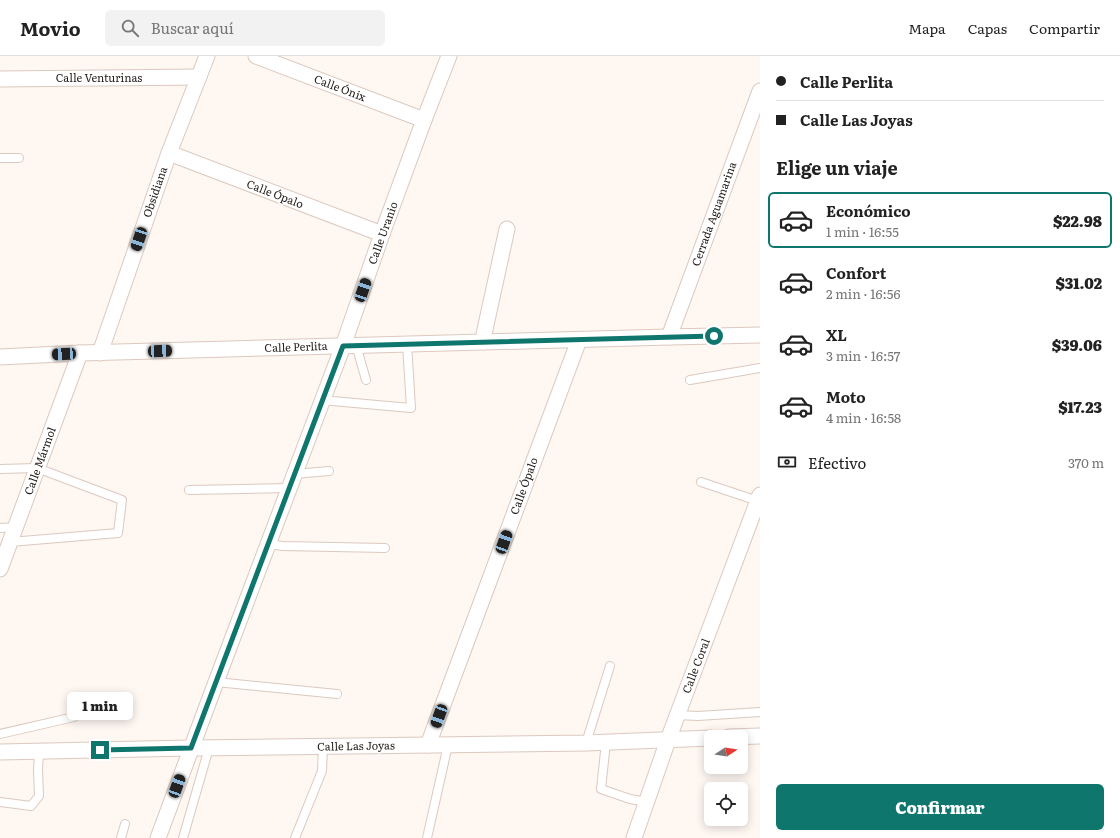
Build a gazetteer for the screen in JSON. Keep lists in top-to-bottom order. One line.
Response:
{"streets":{"street":["Calle Venturinas","Calle Ónix","Obsidiana","Calle Ópalo","Cerrada Aguamarina","Calle Uranio","Calle Perlita","Calle Mármol","Calle Coral","Calle Las Joyas"]},"crossings":[["Calle Venturinas","Obsidiana"],["Calle Ónix","Calle Uranio"],["Obsidiana","Calle Ópalo"],["Obsidiana","Calle Perlita"],["Calle Ópalo","Calle Uranio"],["Calle Ópalo","Calle Perlita"],["Calle Ópalo","Calle Las Joyas"],["Cerrada Aguamarina","Calle Perlita"],["Calle Uranio","Calle Perlita"],["Calle Uranio","Calle Las Joyas"],["Calle Perlita","Calle Mármol"],["Calle Coral","Calle Las Joyas"]],"north":"right","page":{"header":"Movio","search":"Buscar aquí","nav":["Mapa","Capas","Compartir"],"banner":["Calle Perlita","Calle Las Joyas"],"heading":"Elige un viaje","list":[{"name":"Económico","note":"1 min · 16:55","value":"$22.98"},{"name":"Confort","note":"2 min · 16:56","value":"$31.02"},{"name":"XL","note":"3 min · 16:57","value":"$39.06"},{"name":"Moto","note":"4 min · 16:58","value":"$17.23"}],"pay":["Efectivo","370 m"],"bubble":"1 min","buttons":"Confirmar"}}
